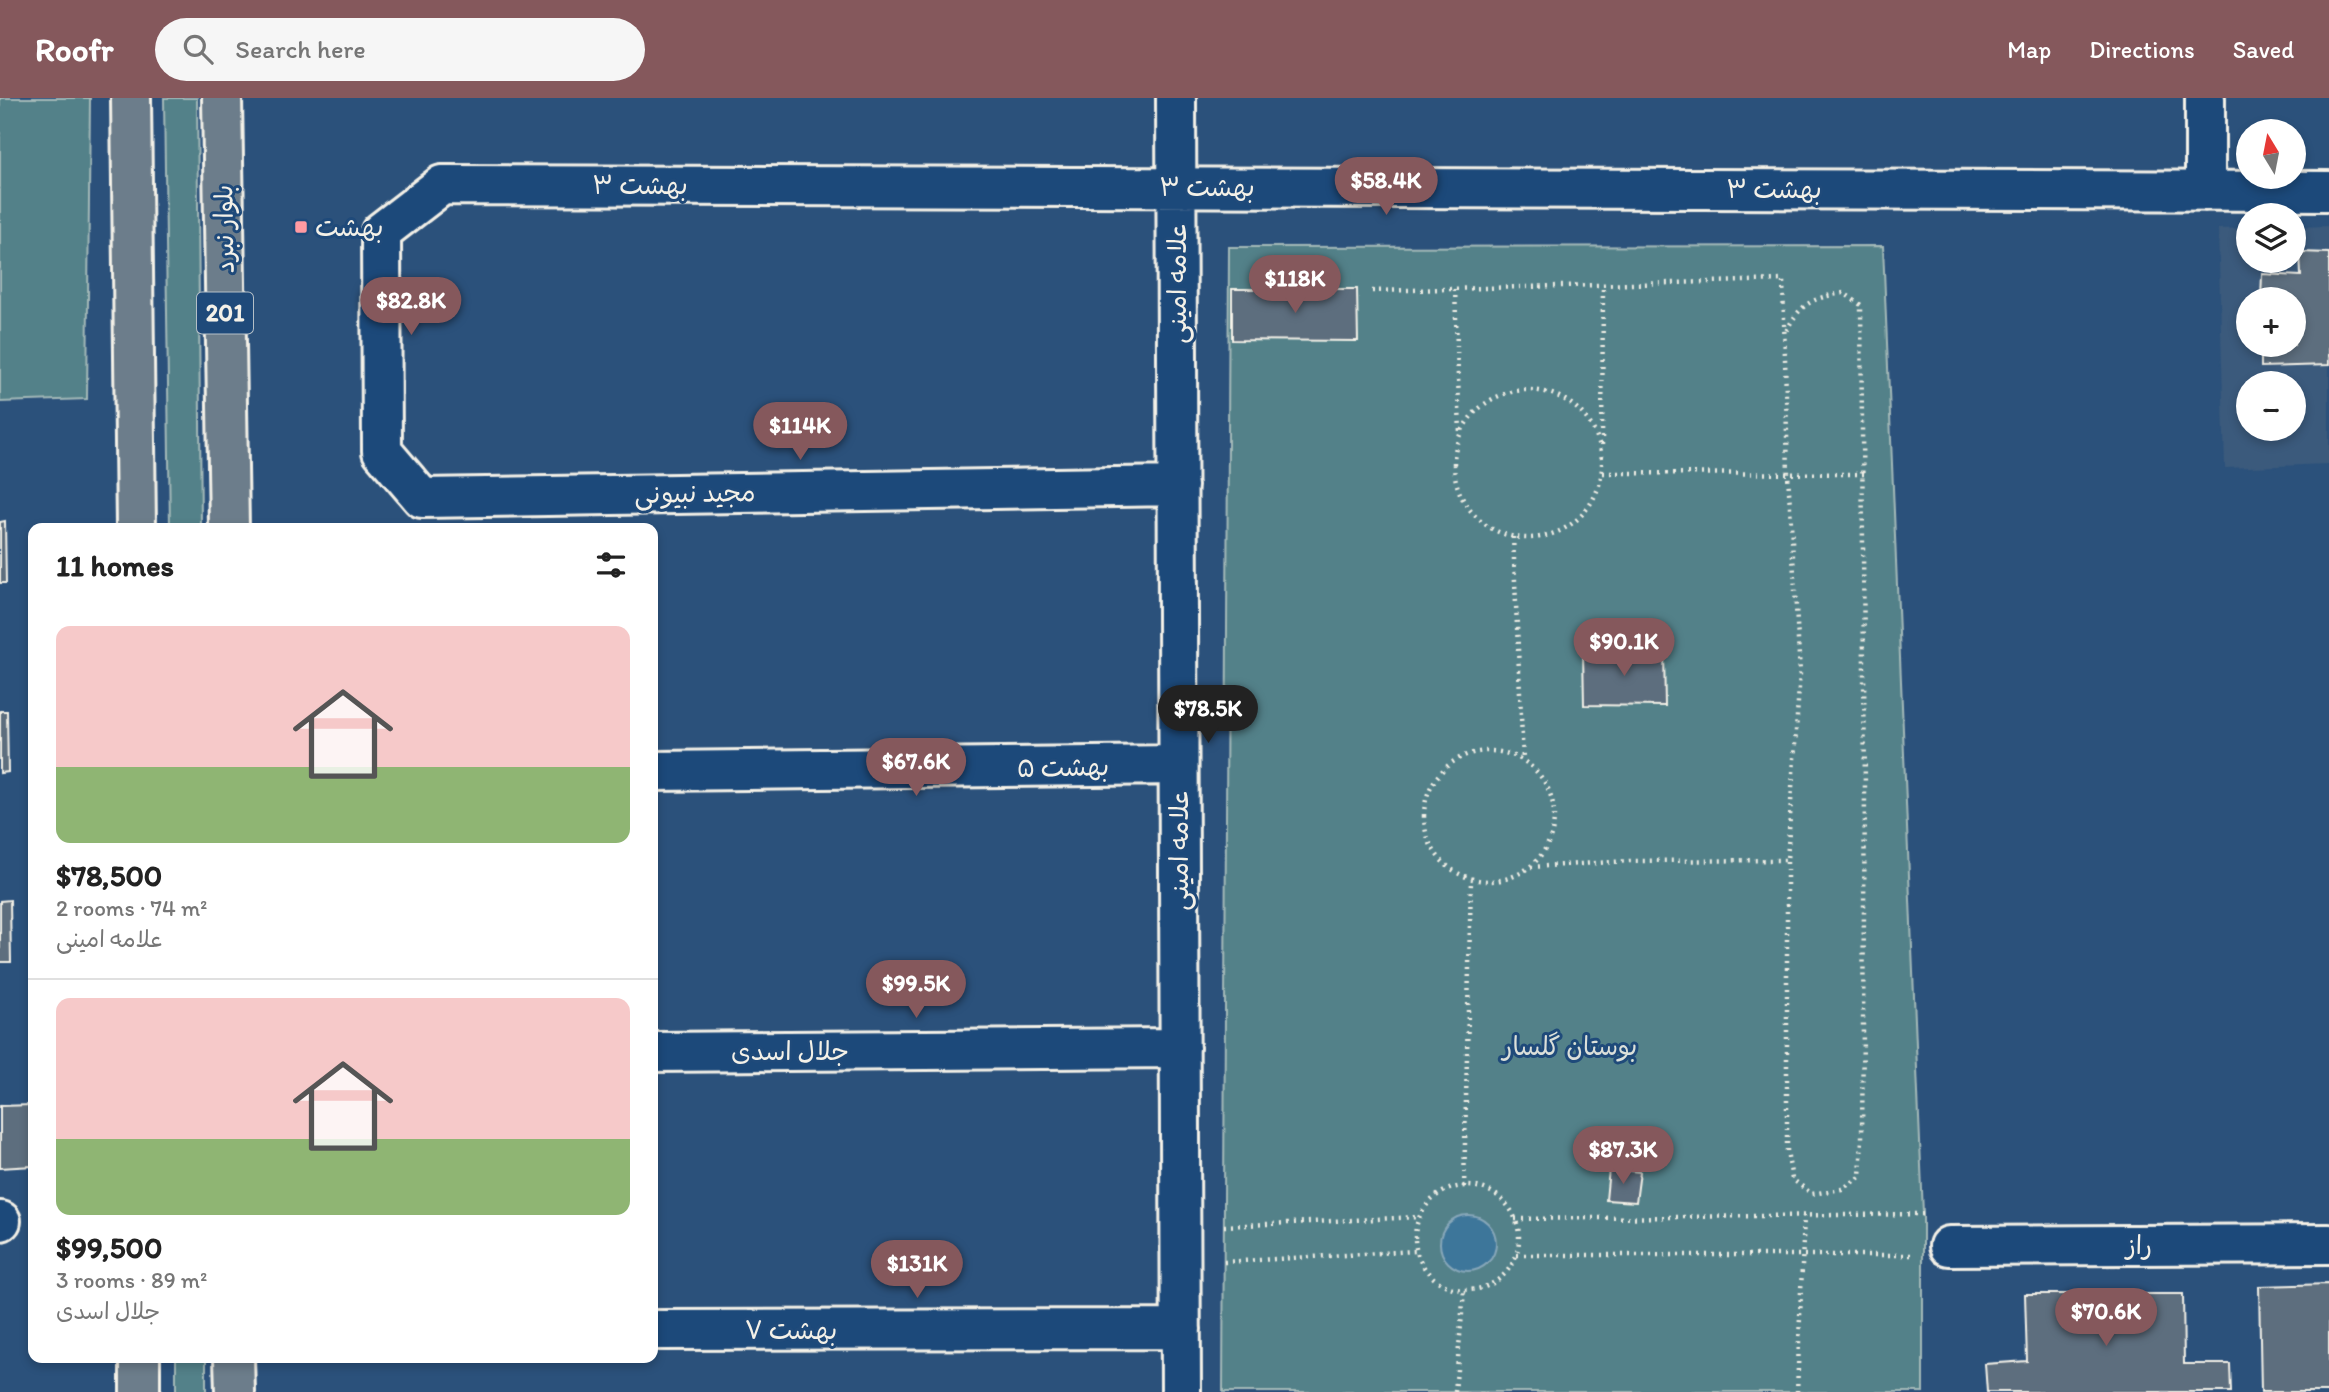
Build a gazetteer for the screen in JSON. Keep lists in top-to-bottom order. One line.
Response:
{"streets":{"main road":["بلوار نبرد","201"],"street":["بهشت ۳","علامه امینی","مجید نبیونی","بهشت ۵","جلال اسدی","راز","بهشت ۷"]},"crossings":[["بهشت ۳","علامه امینی"],["بهشت ۳","مجید نبیونی"],["علامه امینی","مجید نبیونی"],["علامه امینی","بهشت ۵"],["علامه امینی","جلال اسدی"],["علامه امینی","بهشت ۷"]],"parks":["بوستان گلسار"],"places":{"transit":["بهشت"]},"north":"top","page":{"header":"Roofr","search":"Search here","nav":["Map","Directions","Saved"],"map_buttons":["+","−"],"price":["$58.4K","$118K","$82.8K","$114K","$90.1K","$78.5K","$67.6K","$99.5K","$87.3K","$131K","$70.6K"],"heading":"11 homes","list":[{"name":"$78,500","note":"2 rooms · 74 m² · علامه امینی"},{"name":"$99,500","note":"3 rooms · 89 m² · جلال اسدی"}]}}
